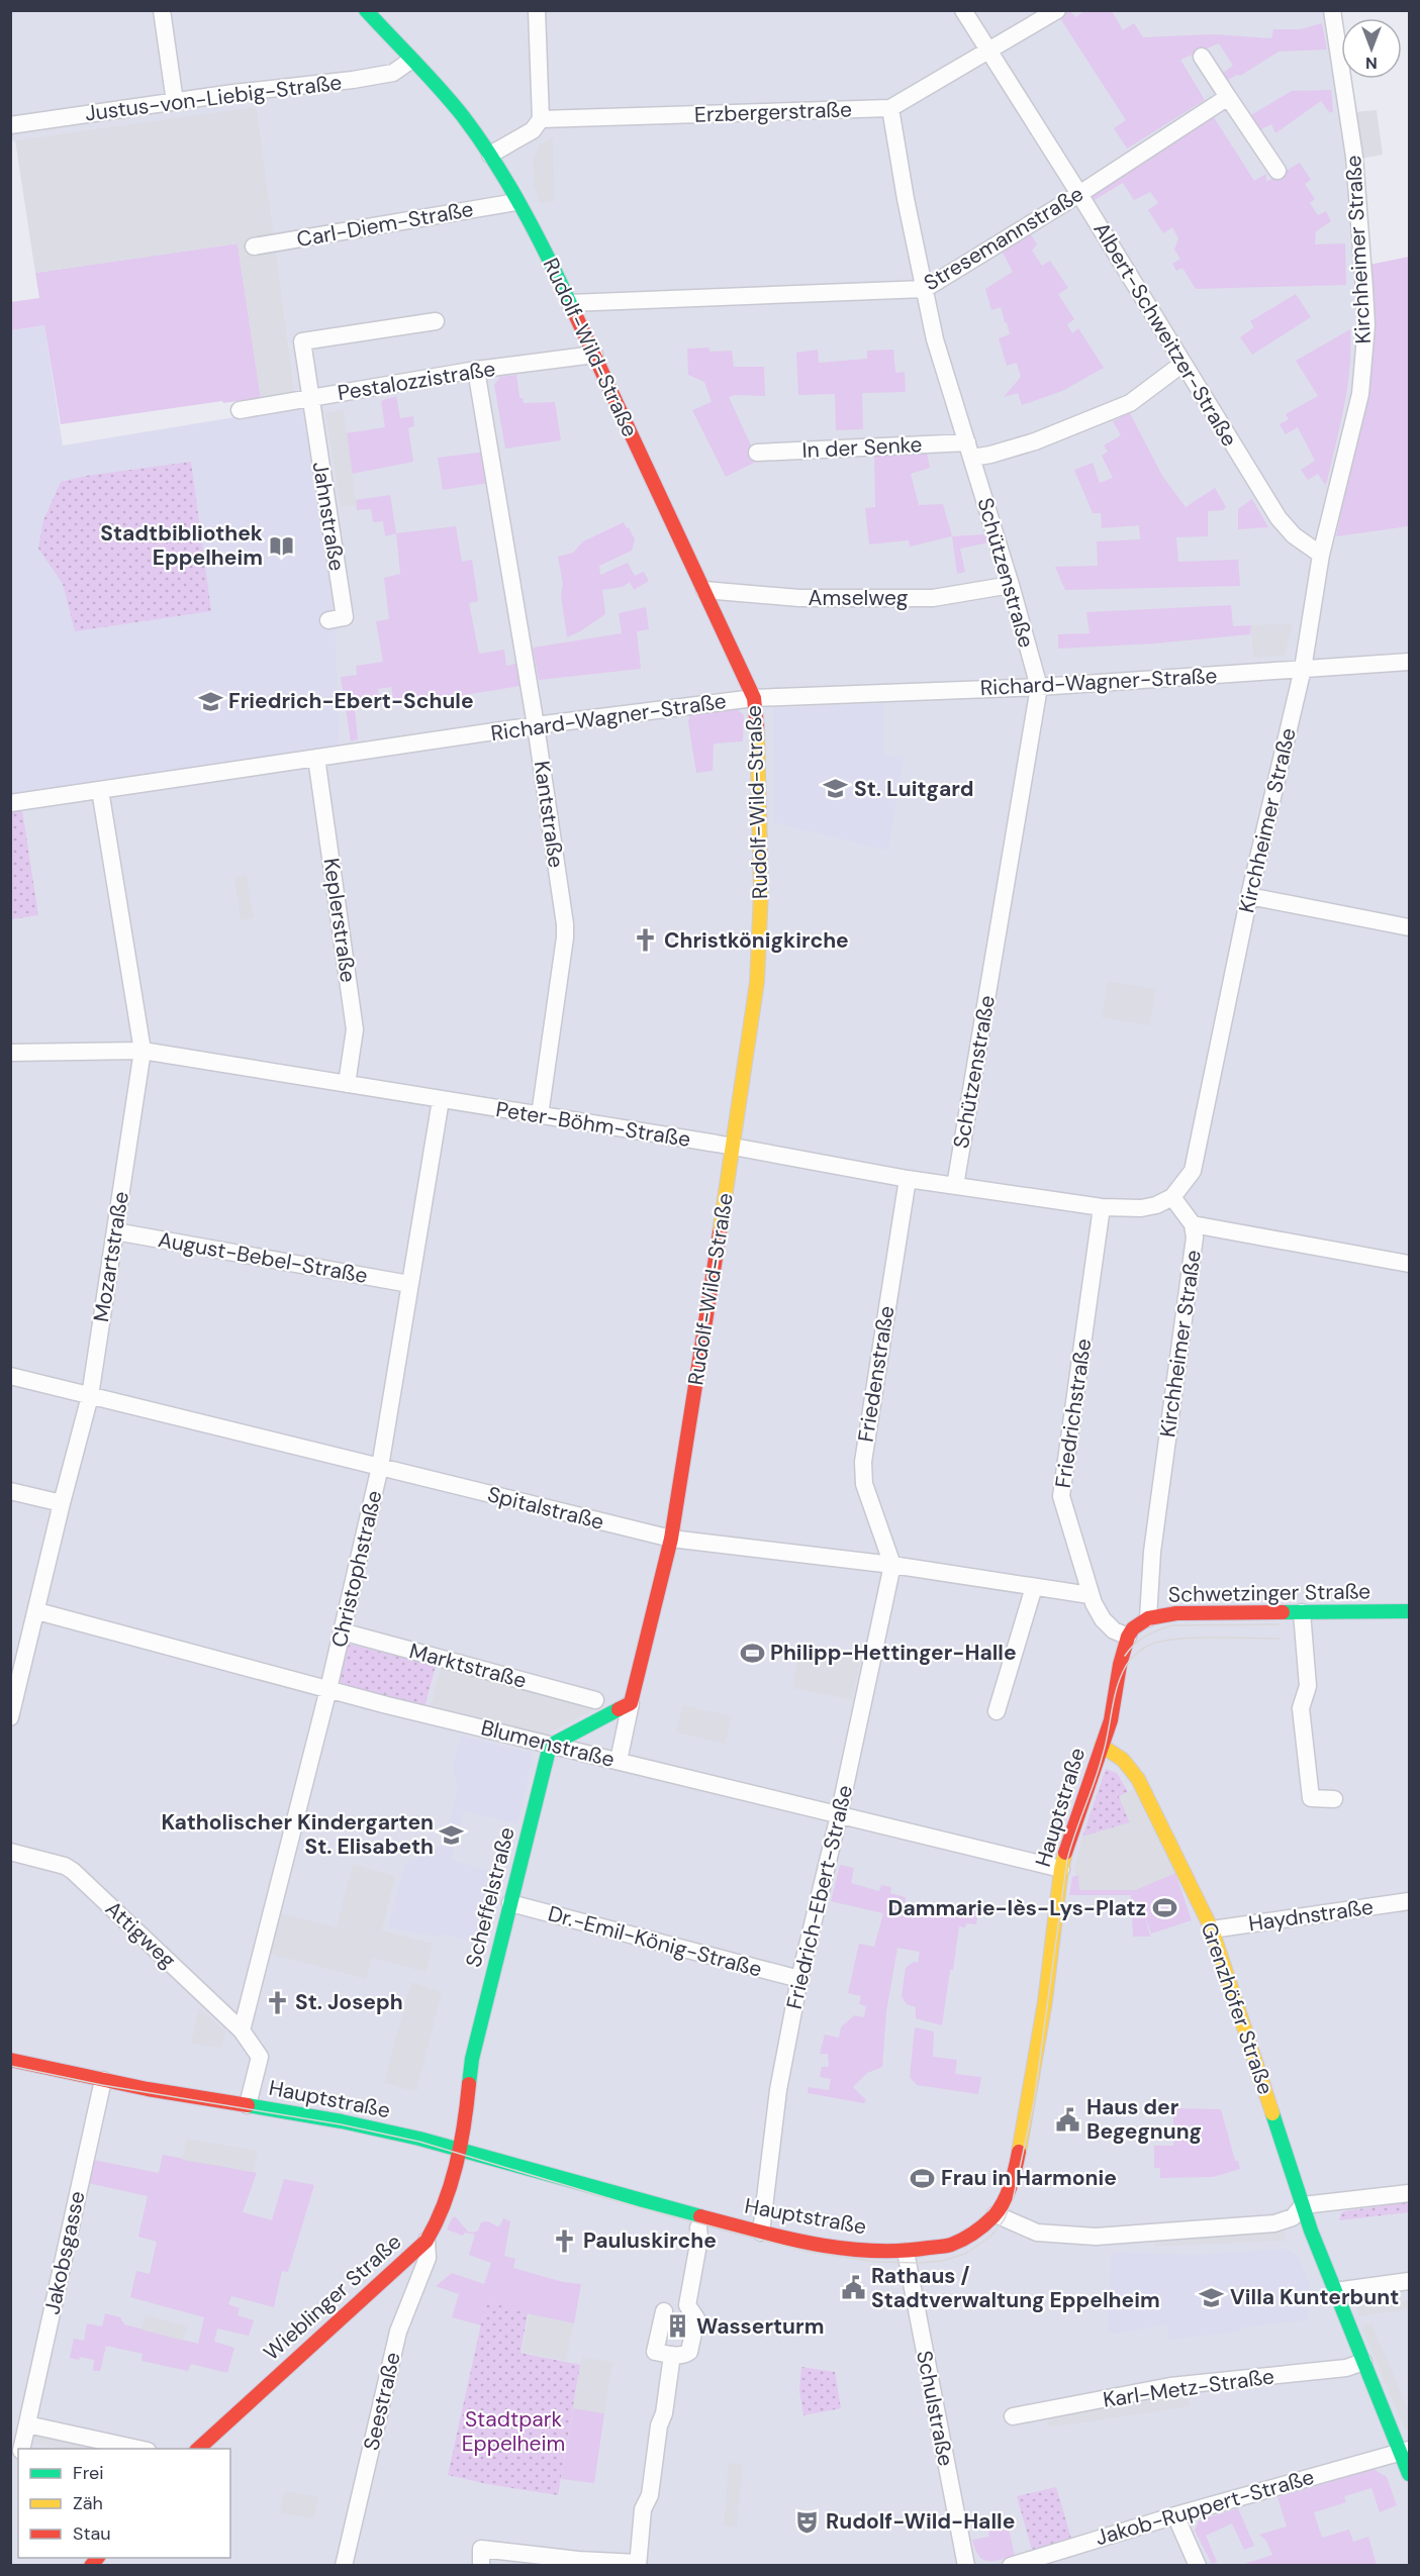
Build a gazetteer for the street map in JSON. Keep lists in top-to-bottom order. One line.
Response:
{"streets":{"street":["Justus-von-Liebig-Straße","Erzbergerstraße","Carl-Diem-Straße","Stresemannstraße","Kirchheimer Straße","Albert-Schweitzer-Straße","Rudolf-Wild-Straße","Pestalozzistraße","In der Senke","Jahnstraße","Schützenstraße","Amselweg","Richard-Wagner-Straße","Kantstraße","Keplerstraße","Peter-Böhm-Straße","Mozartstraße","August-Bebel-Straße","Friedenstraße","Friedrichstraße","Spitalstraße","Christophstraße","Schwetzinger Straße","Marktstraße","Blumenstraße","Hauptstraße","Scheffelstraße","Friedrich-Ebert-Straße","Haydnstraße","Attigweg","Dr.-Emil-König-Straße","Grenzhöfer Straße","Jakobsgasse","Wieblinger Straße","Karl-Metz-Straße","Seestraße","Schulstraße","Jakob-Ruppert-Straße"]},"crossings":[["Justus-von-Liebig-Straße","Rudolf-Wild-Straße"],["Erzbergerstraße","Albert-Schweitzer-Straße"],["Erzbergerstraße","Schützenstraße"],["Carl-Diem-Straße","Rudolf-Wild-Straße"],["Stresemannstraße","Albert-Schweitzer-Straße"],["Stresemannstraße","Rudolf-Wild-Straße"],["Stresemannstraße","Schützenstraße"],["Kirchheimer Straße","Albert-Schweitzer-Straße"],["Kirchheimer Straße","Richard-Wagner-Straße"],["Kirchheimer Straße","Peter-Böhm-Straße"],["Kirchheimer Straße","Schwetzinger Straße"],["Albert-Schweitzer-Straße","In der Senke"],["Rudolf-Wild-Straße","Pestalozzistraße"],["Rudolf-Wild-Straße","Amselweg"],["Rudolf-Wild-Straße","Richard-Wagner-Straße"],["Rudolf-Wild-Straße","Peter-Böhm-Straße"],["Rudolf-Wild-Straße","Spitalstraße"],["Rudolf-Wild-Straße","Blumenstraße"],["Pestalozzistraße","Jahnstraße"],["Pestalozzistraße","Kantstraße"],["In der Senke","Schützenstraße"],["Schützenstraße","Amselweg"],["Schützenstraße","Richard-Wagner-Straße"],["Schützenstraße","Peter-Böhm-Straße"],["Richard-Wagner-Straße","Kantstraße"],["Richard-Wagner-Straße","Keplerstraße"],["Richard-Wagner-Straße","Mozartstraße"],["Kantstraße","Peter-Böhm-Straße"],["Keplerstraße","Peter-Böhm-Straße"],["Peter-Böhm-Straße","Mozartstraße"],["Peter-Böhm-Straße","Friedenstraße"],["Peter-Böhm-Straße","Friedrichstraße"],["Peter-Böhm-Straße","Christophstraße"],["Mozartstraße","August-Bebel-Straße"],["Mozartstraße","Spitalstraße"],["Mozartstraße","Blumenstraße"],["August-Bebel-Straße","Christophstraße"],["Friedenstraße","Spitalstraße"],["Friedenstraße","Friedrich-Ebert-Straße"],["Friedrichstraße","Spitalstraße"],["Friedrichstraße","Schwetzinger Straße"],["Friedrichstraße","Hauptstraße"],["Spitalstraße","Christophstraße"],["Spitalstraße","Friedrich-Ebert-Straße"],["Christophstraße","Marktstraße"],["Christophstraße","Blumenstraße"],["Christophstraße","Attigweg"],["Schwetzinger Straße","Hauptstraße"],["Blumenstraße","Hauptstraße"],["Blumenstraße","Scheffelstraße"],["Blumenstraße","Friedrich-Ebert-Straße"],["Hauptstraße","Scheffelstraße"],["Hauptstraße","Friedrich-Ebert-Straße"],["Hauptstraße","Attigweg"],["Hauptstraße","Grenzhöfer Straße"],["Hauptstraße","Jakobsgasse"],["Hauptstraße","Wieblinger Straße"],["Hauptstraße","Schulstraße"],["Scheffelstraße","Dr.-Emil-König-Straße"],["Scheffelstraße","Wieblinger Straße"],["Friedrich-Ebert-Straße","Dr.-Emil-König-Straße"],["Haydnstraße","Grenzhöfer Straße"],["Grenzhöfer Straße","Karl-Metz-Straße"],["Grenzhöfer Straße","Jakob-Ruppert-Straße"],["Wieblinger Straße","Seestraße"]],"parks":["Stadtpark Eppelheim"],"places":{"library":["Stadtbibliothek Eppelheim"],"school or university":["Friedrich-Ebert-Schule","St. Luitgard","Katholischer Kindergarten St. Elisabeth","Villa Kunterbunt"],"church":["Christkönigkirche","St. Joseph","Pauluskirche"],"sports":["Philipp-Hettinger-Halle","Dammarie-lès-Lys-Platz","Frau in Harmonie"],"public building":["Haus der Begegnung","Rathaus / Stadtverwaltung Eppelheim"],"building":["Wasserturm"],"theatre":["Rudolf-Wild-Halle"]},"legend":["Frei","Zäh","Stau"],"north":"bottom"}
